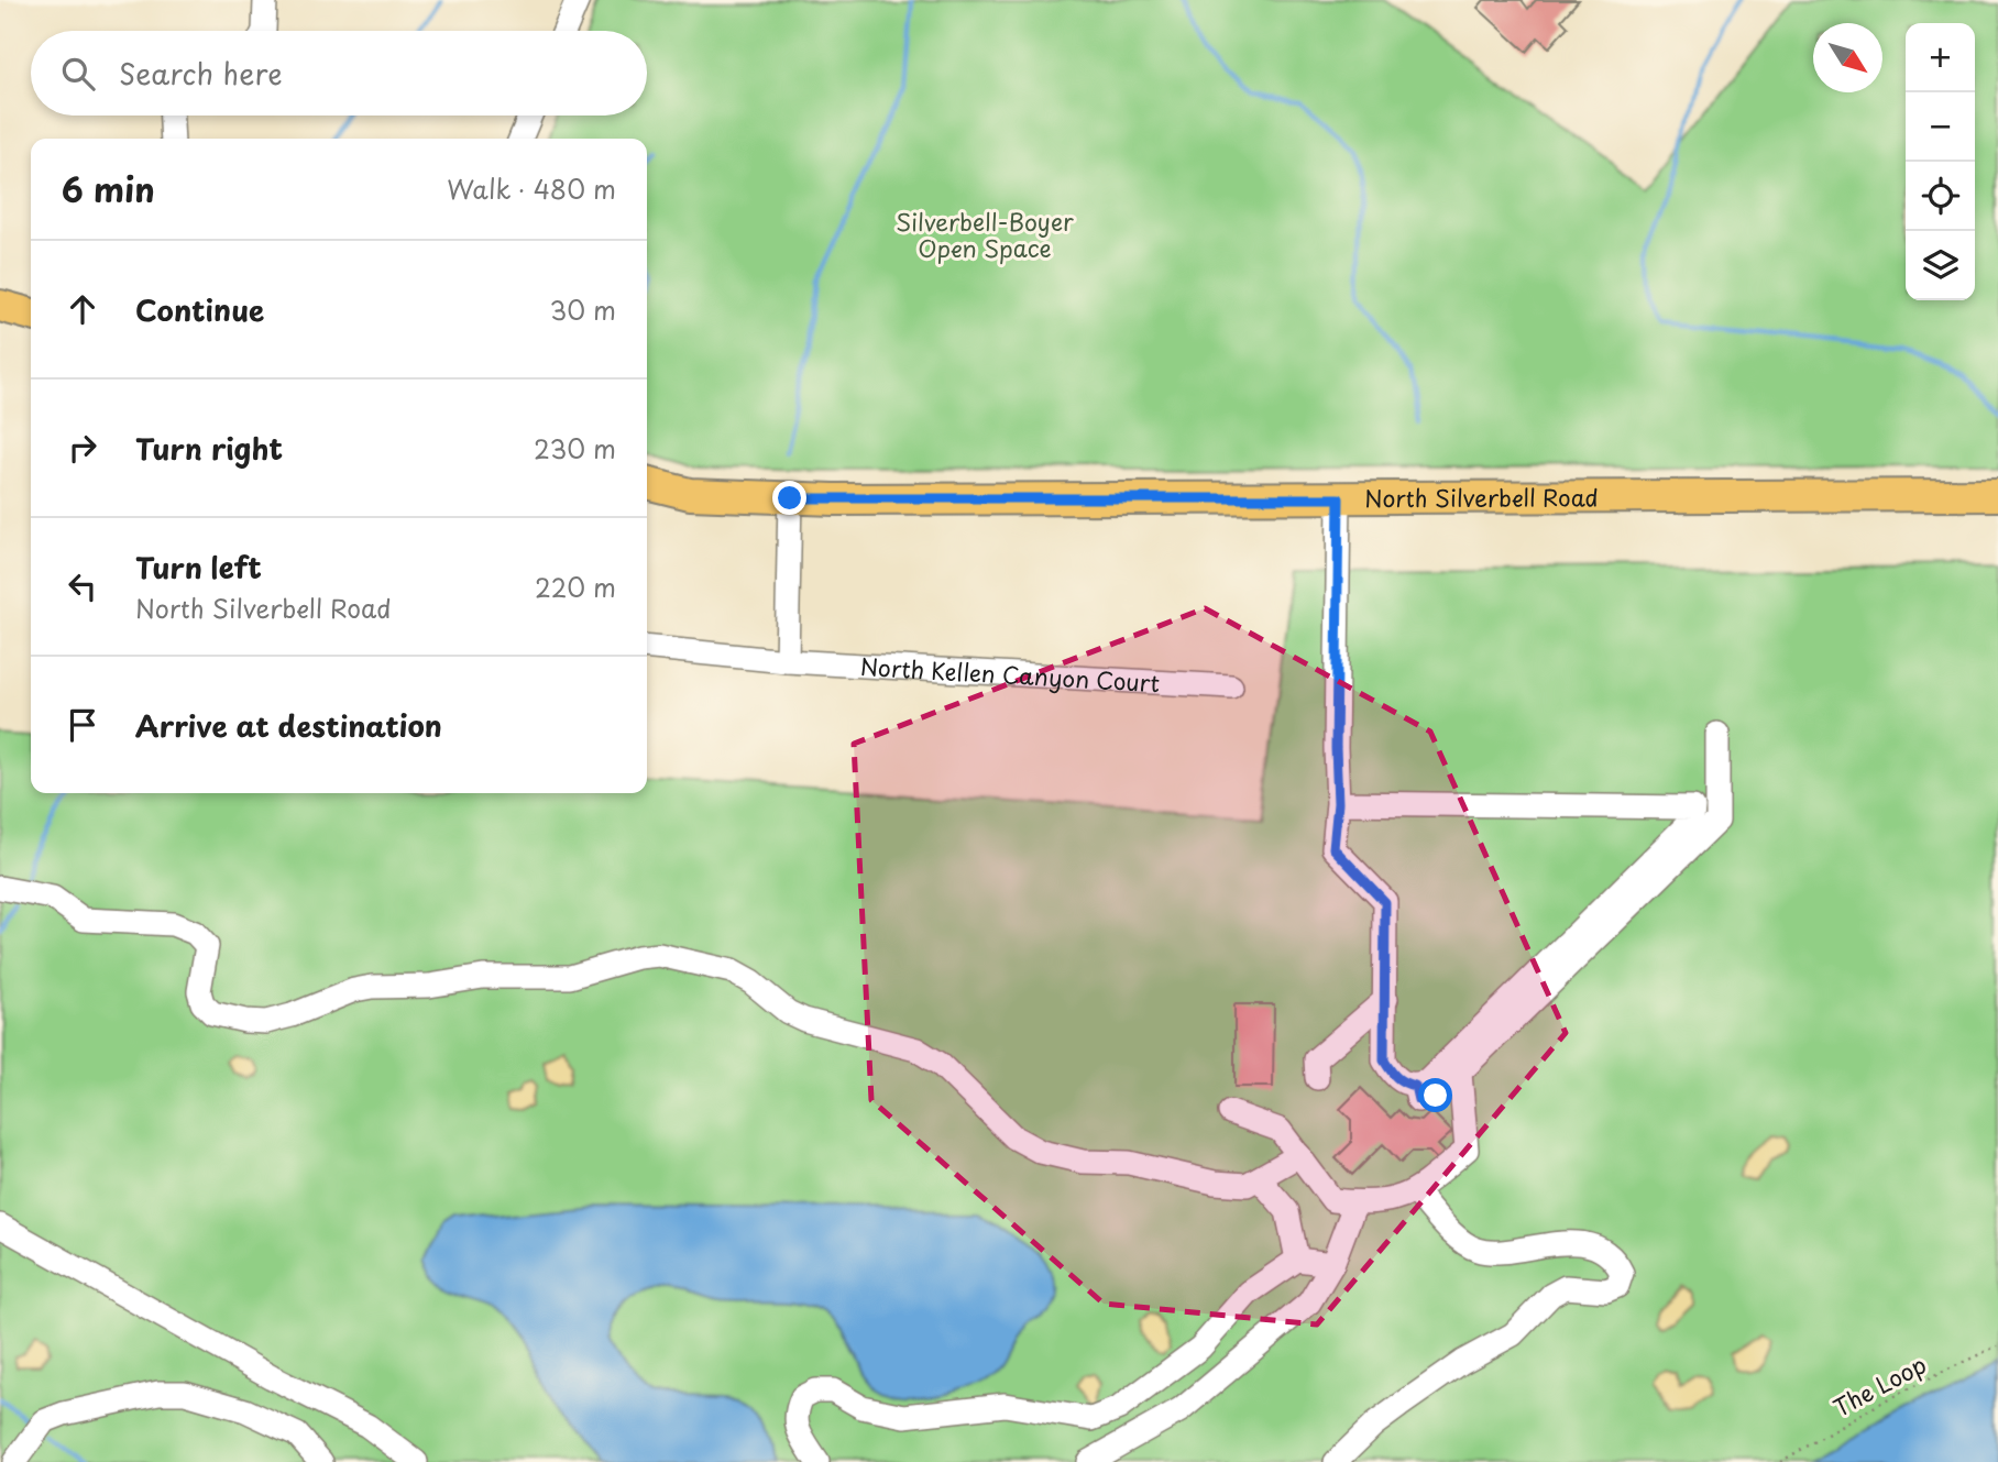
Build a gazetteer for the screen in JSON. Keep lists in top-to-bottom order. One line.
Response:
{"streets":{"main road":["North Silverbell Road"],"street":["North Kellen Canyon Court"],"path":["The Loop"]},"parks":["Silverbell-Boyer Open Space"],"north":"bottom right","page":{"map_buttons":["+","−"],"search":"Search here","heading":["6 min","Walk · 480 m"],"list":[["Continue","30 m"],["Turn right","230 m"],["Turn left","North Silverbell Road","220 m"],"Arrive at destination"]}}
